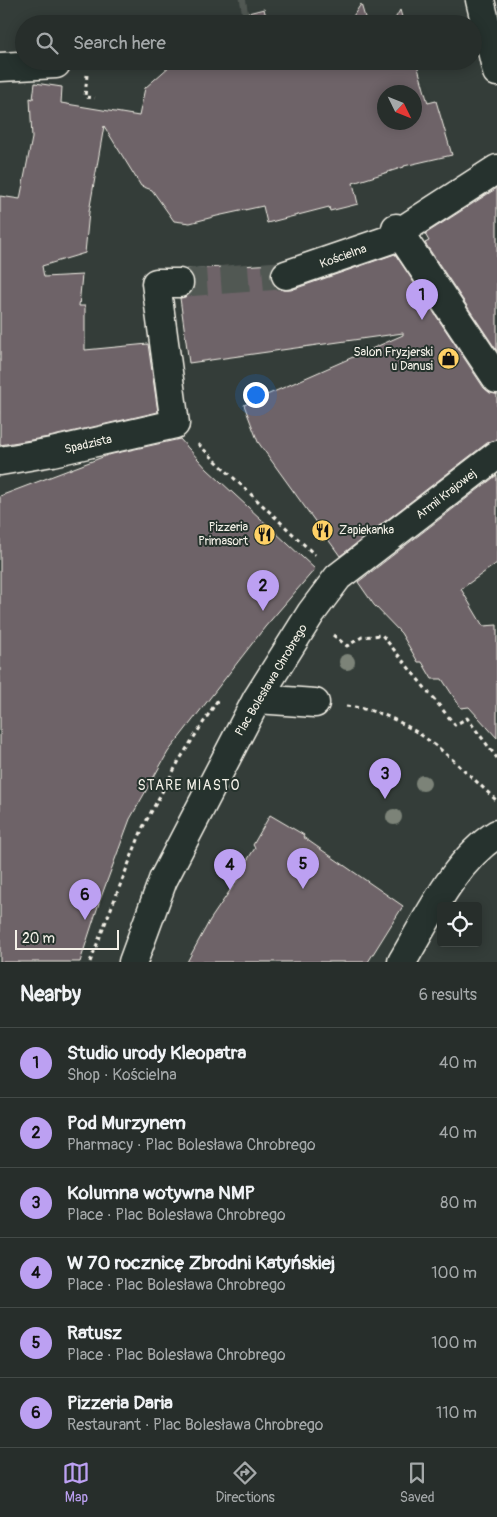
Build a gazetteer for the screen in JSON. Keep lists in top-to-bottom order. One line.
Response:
{"streets":{"street":["Kościelna","Spadzista","Armii Krajowej","Plac Bolesława Chrobrego"]},"crossings":[["Armii Krajowej","Plac Bolesława Chrobrego"]],"districts":["STARE MIASTO"],"places":{"shop":["Salon Fryzjerski u Danusi"],"restaurant":["Zapiekanka","Pizzeria Primasort"]},"scale_bar":"20 m","north":"bottom right","page":{"search":"Search here","pins":["1","2","3","5","4","6"],"scale":"20 m","heading":["Nearby","6 results"],"list":[{"mark":"1","name":"Studio urody Kleopatra","note":"Shop · Kościelna","value":"40 m"},{"mark":"2","name":"Pod Murzynem","note":"Pharmacy · Plac Bolesława Chrobrego","value":"40 m"},{"mark":"3","name":"Kolumna wotywna NMP","note":"Place · Plac Bolesława Chrobrego","value":"80 m"},{"mark":"4","name":"W 70 rocznicę Zbrodni Katyńskiej","note":"Place · Plac Bolesława Chrobrego","value":"100 m"},{"mark":"5","name":"Ratusz","note":"Place · Plac Bolesława Chrobrego","value":"100 m"},{"mark":"6","name":"Pizzeria Daria","note":"Restaurant · Plac Bolesława Chrobrego","value":"110 m"}],"nav":["Map","Directions","Saved"]}}
